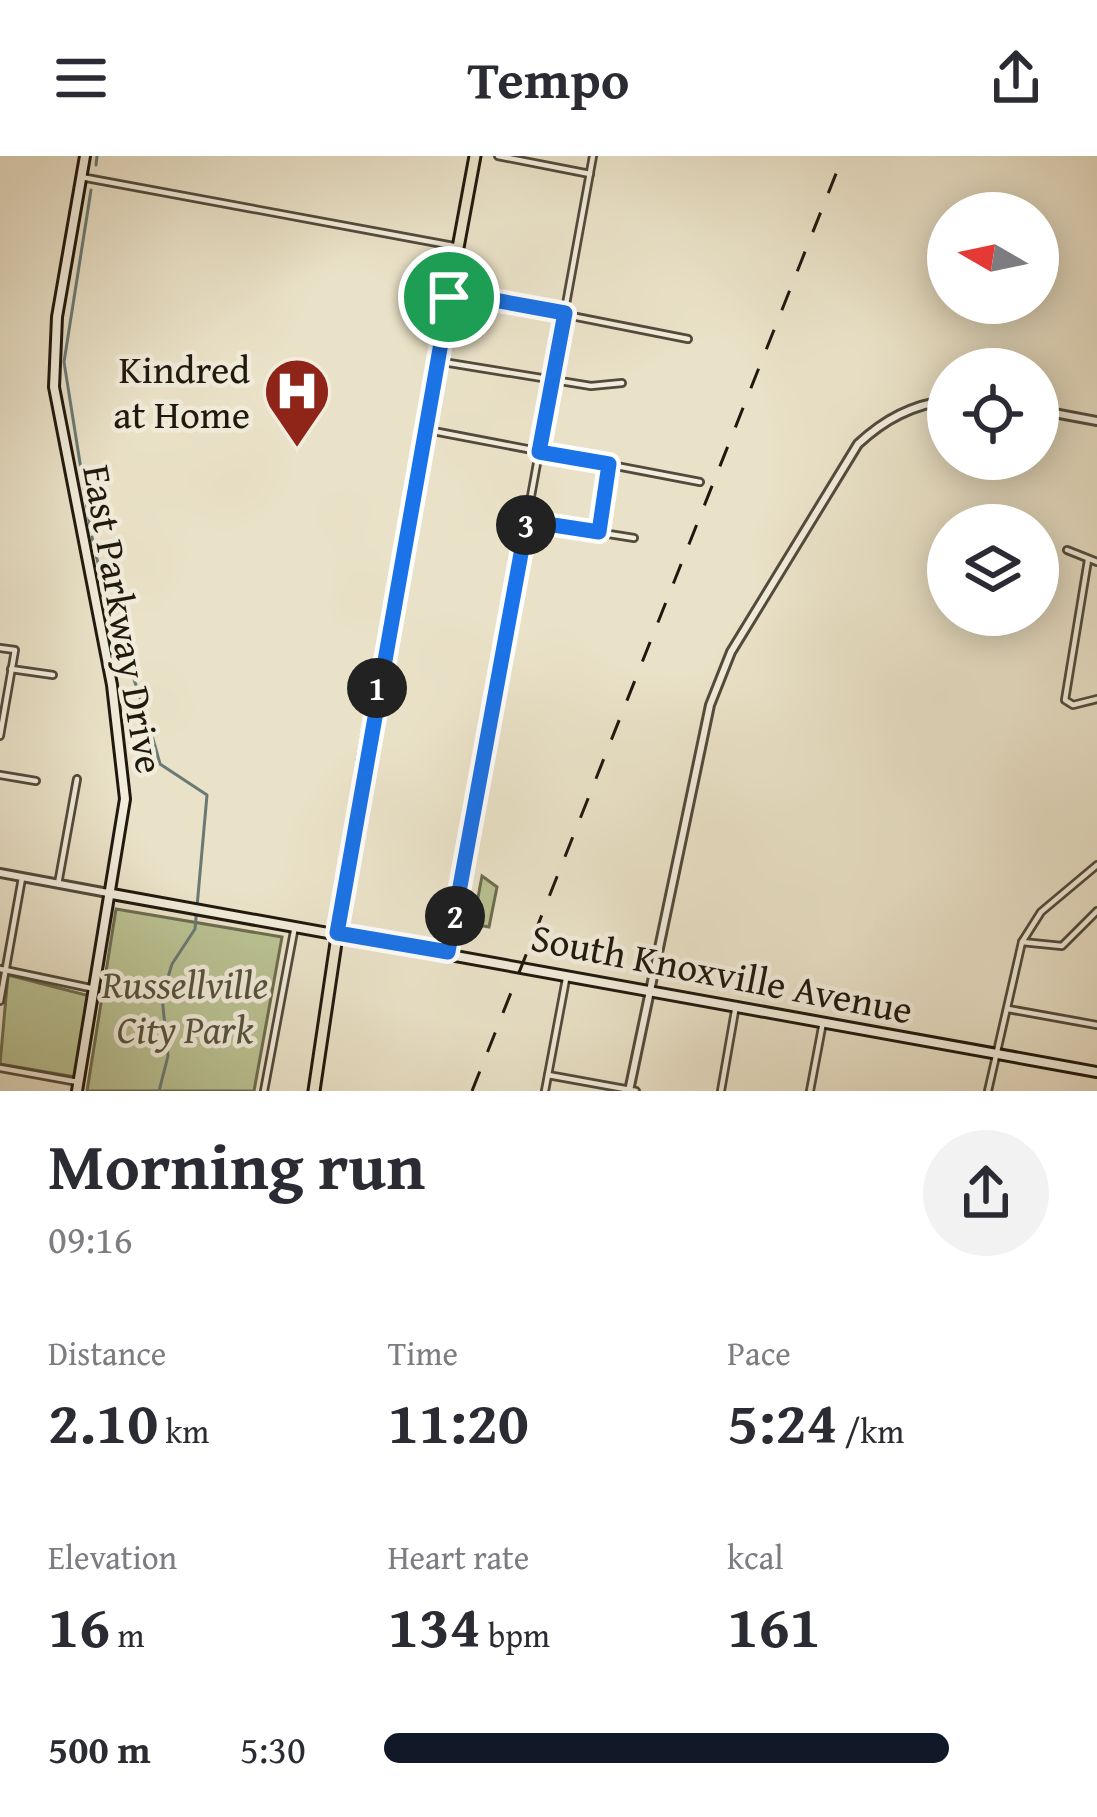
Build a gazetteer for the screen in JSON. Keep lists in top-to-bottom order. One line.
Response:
{"streets":{"main road":["East Parkway Drive","South Knoxville Avenue"]},"crossings":[["East Parkway Drive","South Knoxville Avenue"]],"parks":["Russellville City Park"],"places":{"hospital":["Kindred at Home"]},"north":"left","page":{"header":"Tempo","pins":["3","1","2"],"heading":["Morning run","09:16"],"stats":[["Distance","2.10 km"],["Time","11:20"],["Pace","5:24 /km"],["Elevation","16 m"],["Heart rate","134 bpm"],["kcal","161"]],"list":[{"name":"500 m","note":"5:30"}]}}
